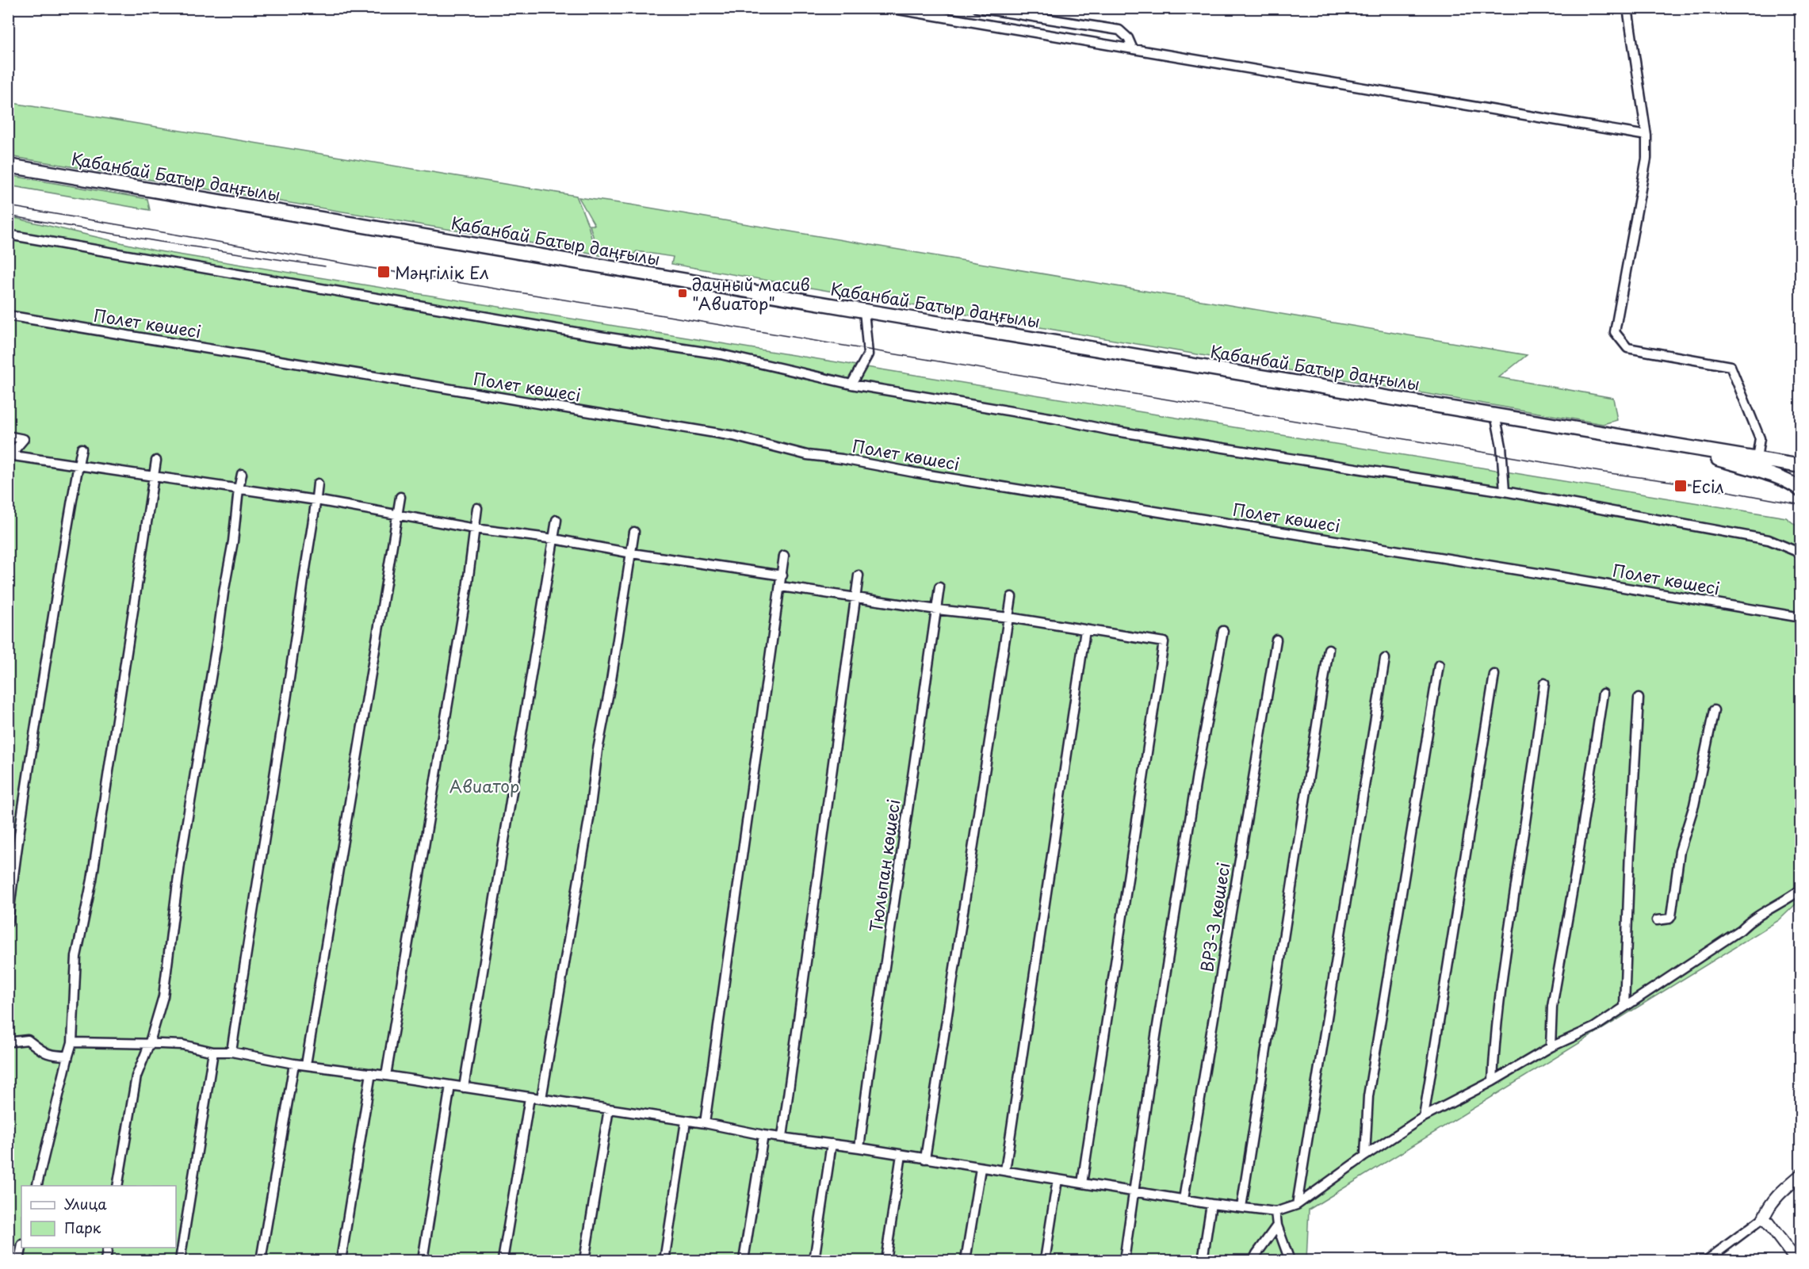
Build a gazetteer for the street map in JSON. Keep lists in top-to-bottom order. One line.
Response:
{"streets":{"main road":["Қабанбай Батыр даңғылы"],"street":["Полет көшесі","Тюльпан көшесі","ВРЗ-3 көшесі"]},"parks":["Авиатор"],"places":{"transit":["Мәңгілік Ел","дачный масив \"Авиатор\"","Есіл"]},"legend":["Улица","Парк"]}
